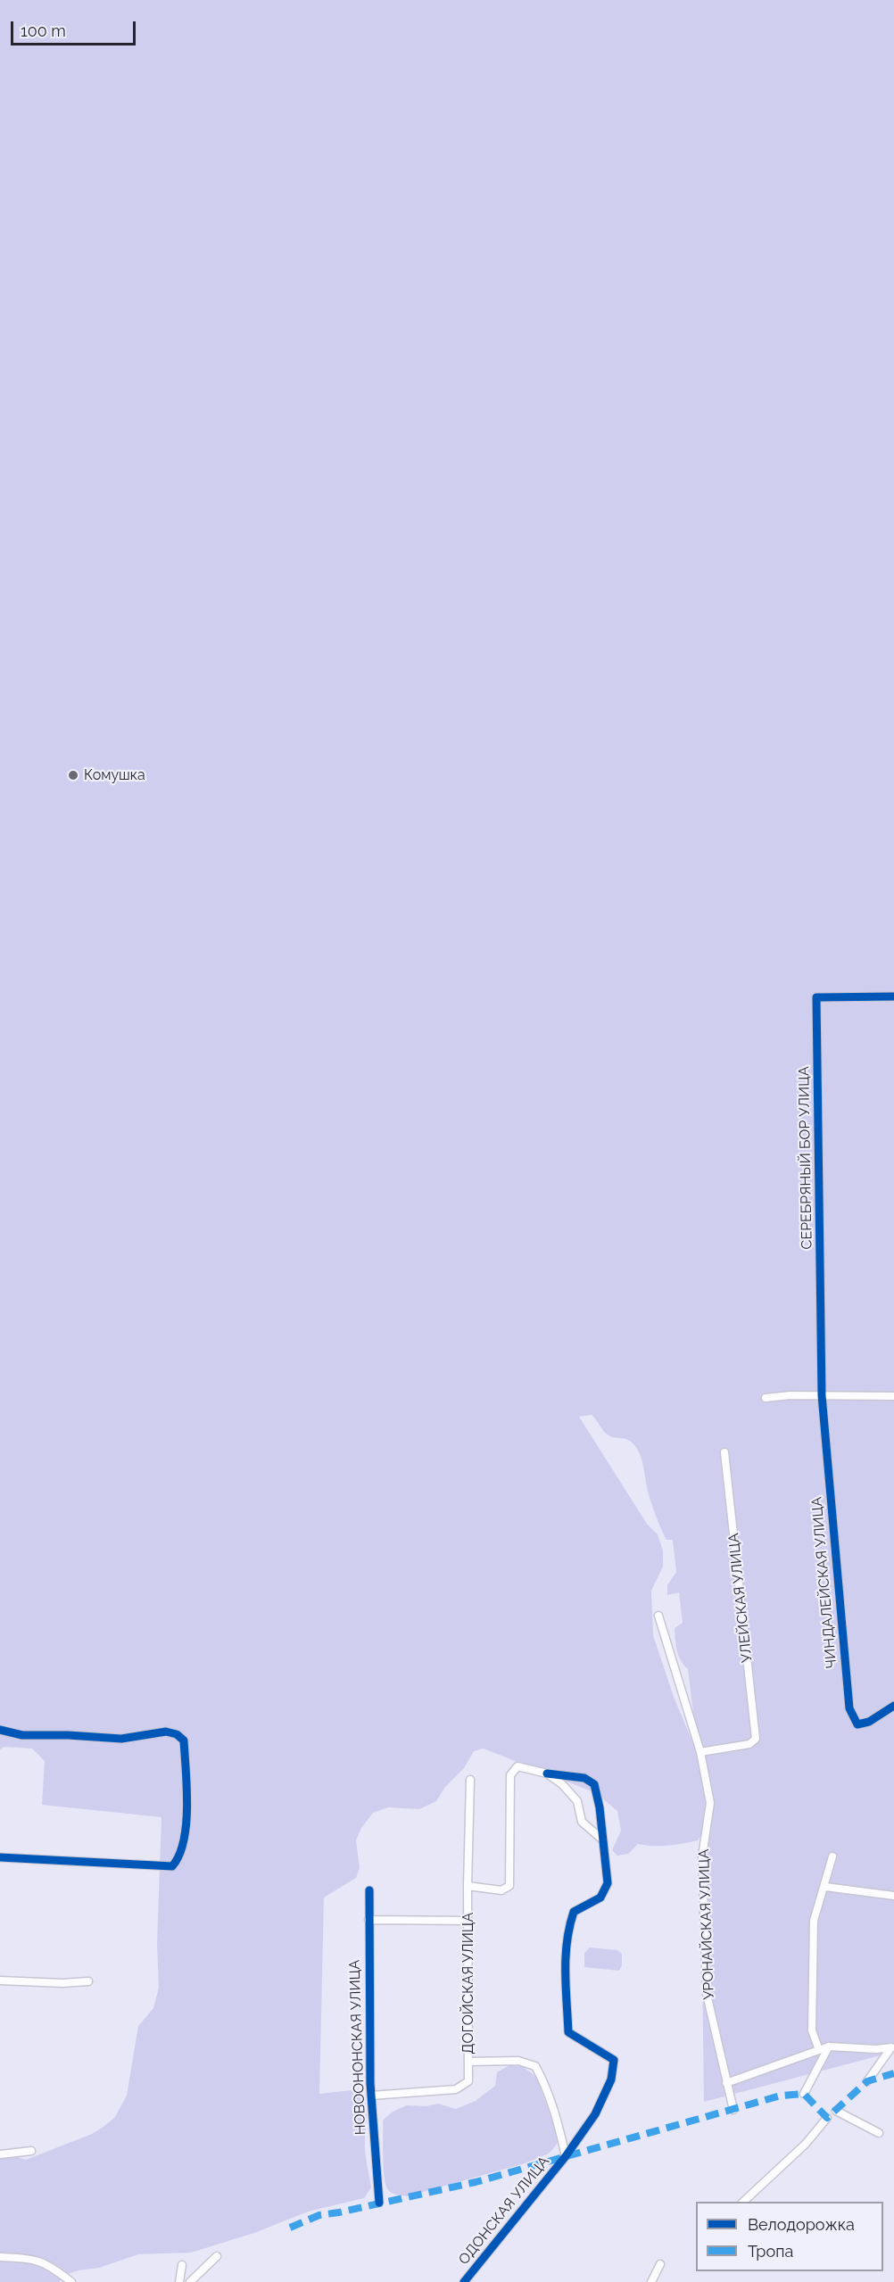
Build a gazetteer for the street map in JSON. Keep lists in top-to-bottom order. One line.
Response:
{"streets":{"street":["СЕРЕБРЯНЫЙ БОР УЛИЦА","ЧИНДАЛЕЙСКАЯ УЛИЦА","УЛЕЙСКАЯ УЛИЦА","УРОНАЙСКАЯ УЛИЦА","ДОГОЙСКАЯ УЛИЦА","НОВООНОНСКАЯ УЛИЦА","ОДОНСКАЯ УЛИЦА"]},"crossings":[["СЕРЕБРЯНЫЙ БОР УЛИЦА","ЧИНДАЛЕЙСКАЯ УЛИЦА"],["УЛЕЙСКАЯ УЛИЦА","УРОНАЙСКАЯ УЛИЦА"],["ДОГОЙСКАЯ УЛИЦА","НОВООНОНСКАЯ УЛИЦА"]],"places":["Комушка"],"legend":["Велодорожка","Тропа"],"scale_bar":"100 m"}
